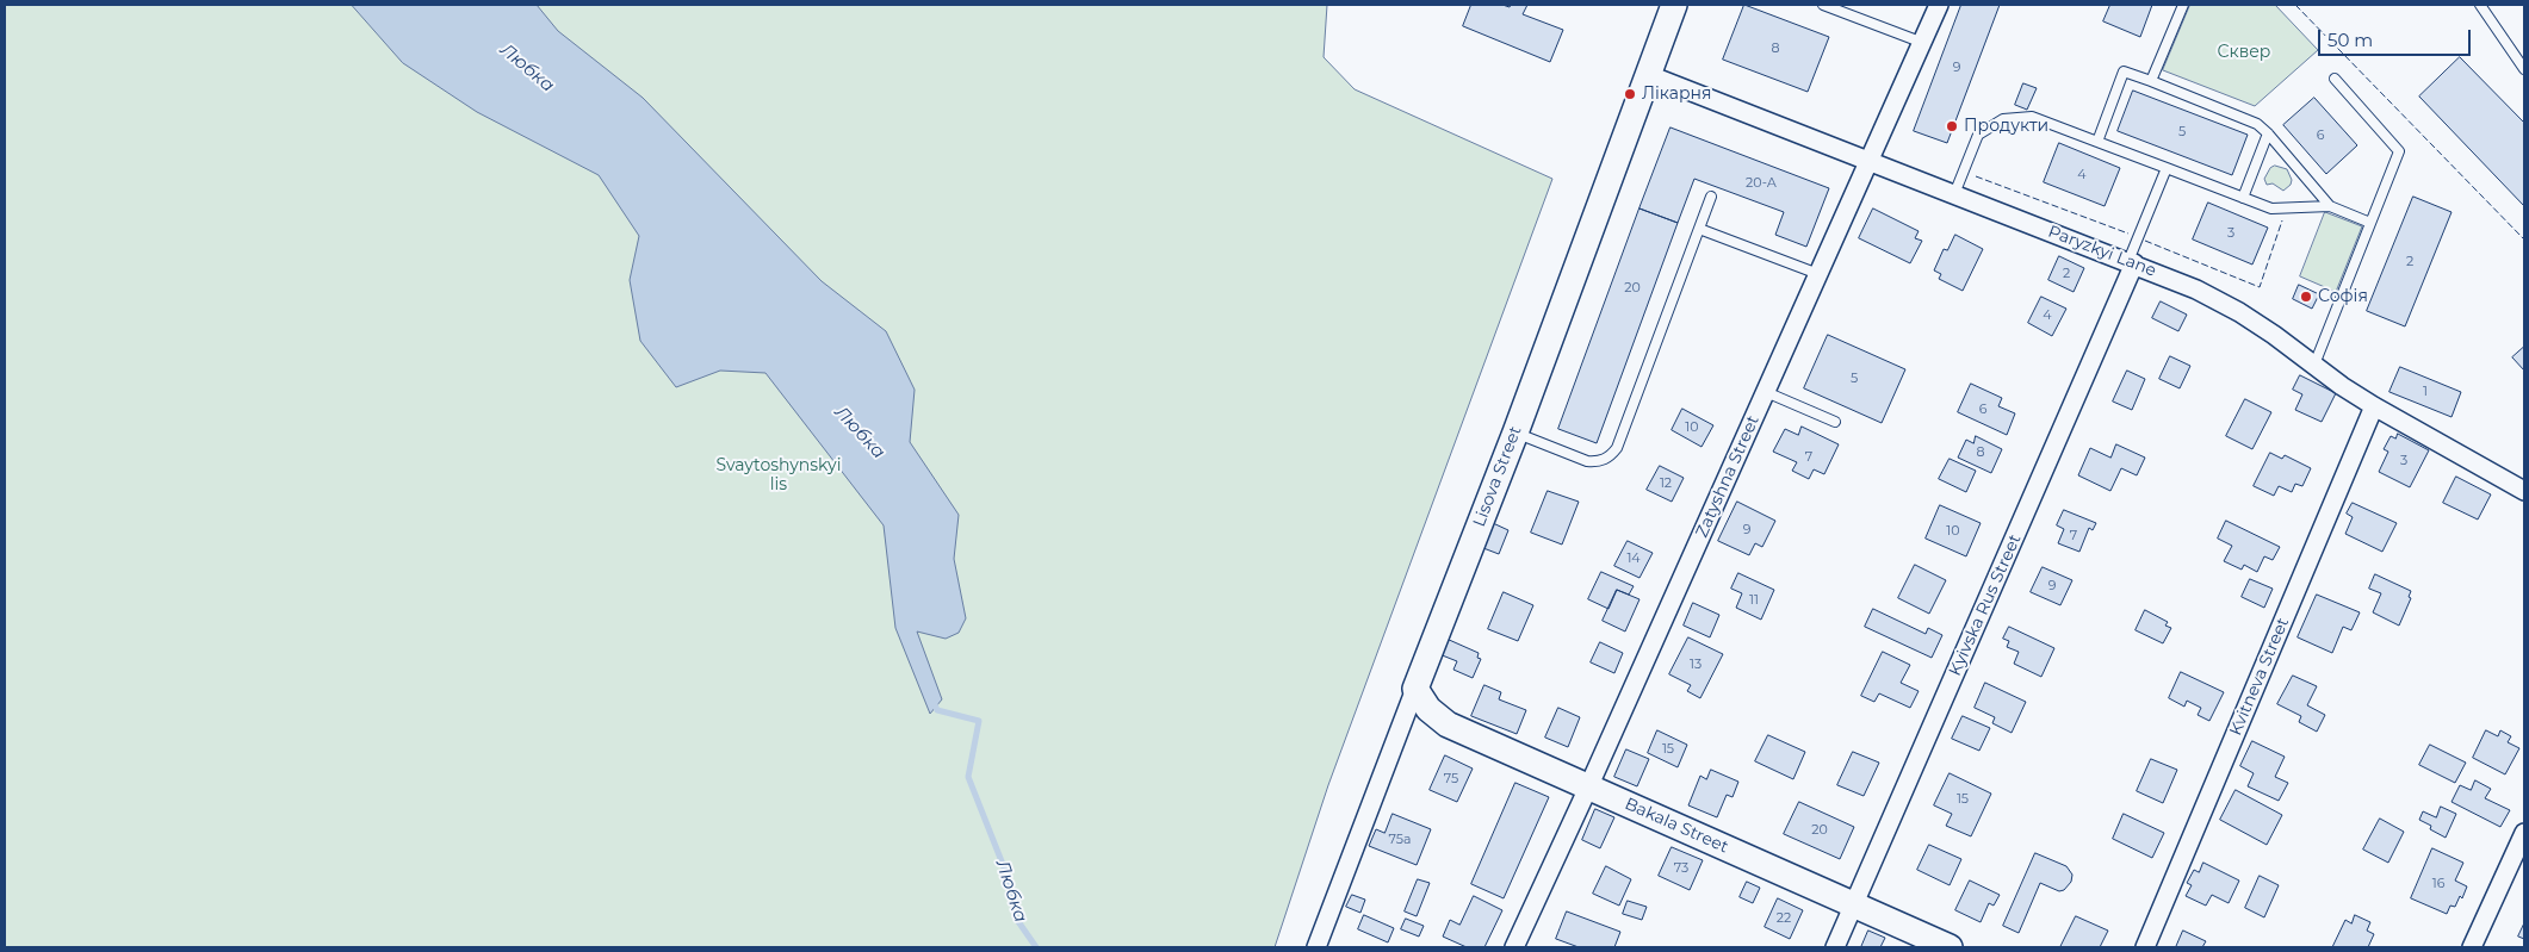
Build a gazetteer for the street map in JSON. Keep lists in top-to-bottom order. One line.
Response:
{"streets":{"street":["Paryzkyi Lane","Lisova Street","Zatyshna Street","Kyivska Rus Street","Kvitneva Street","Bakala Street"]},"crossings":[["Paryzkyi Lane","Lisova Street"],["Paryzkyi Lane","Zatyshna Street"],["Paryzkyi Lane","Kyivska Rus Street"],["Paryzkyi Lane","Kvitneva Street"],["Lisova Street","Bakala Street"],["Zatyshna Street","Bakala Street"],["Kyivska Rus Street","Bakala Street"]],"water":["Любка"],"parks":["Сквер","Svaytoshynskyi lis"],"places":["Лікарня","Продукти","Софія"],"house_numbers":["8","9","5","6","4","20-А","3","2","2","20","4","5","1","6","10","8","7","3","12","9","10","7","14","9","11","13","15","75","15","20","75а","73","16","22"],"scale_bar":"50 m"}
